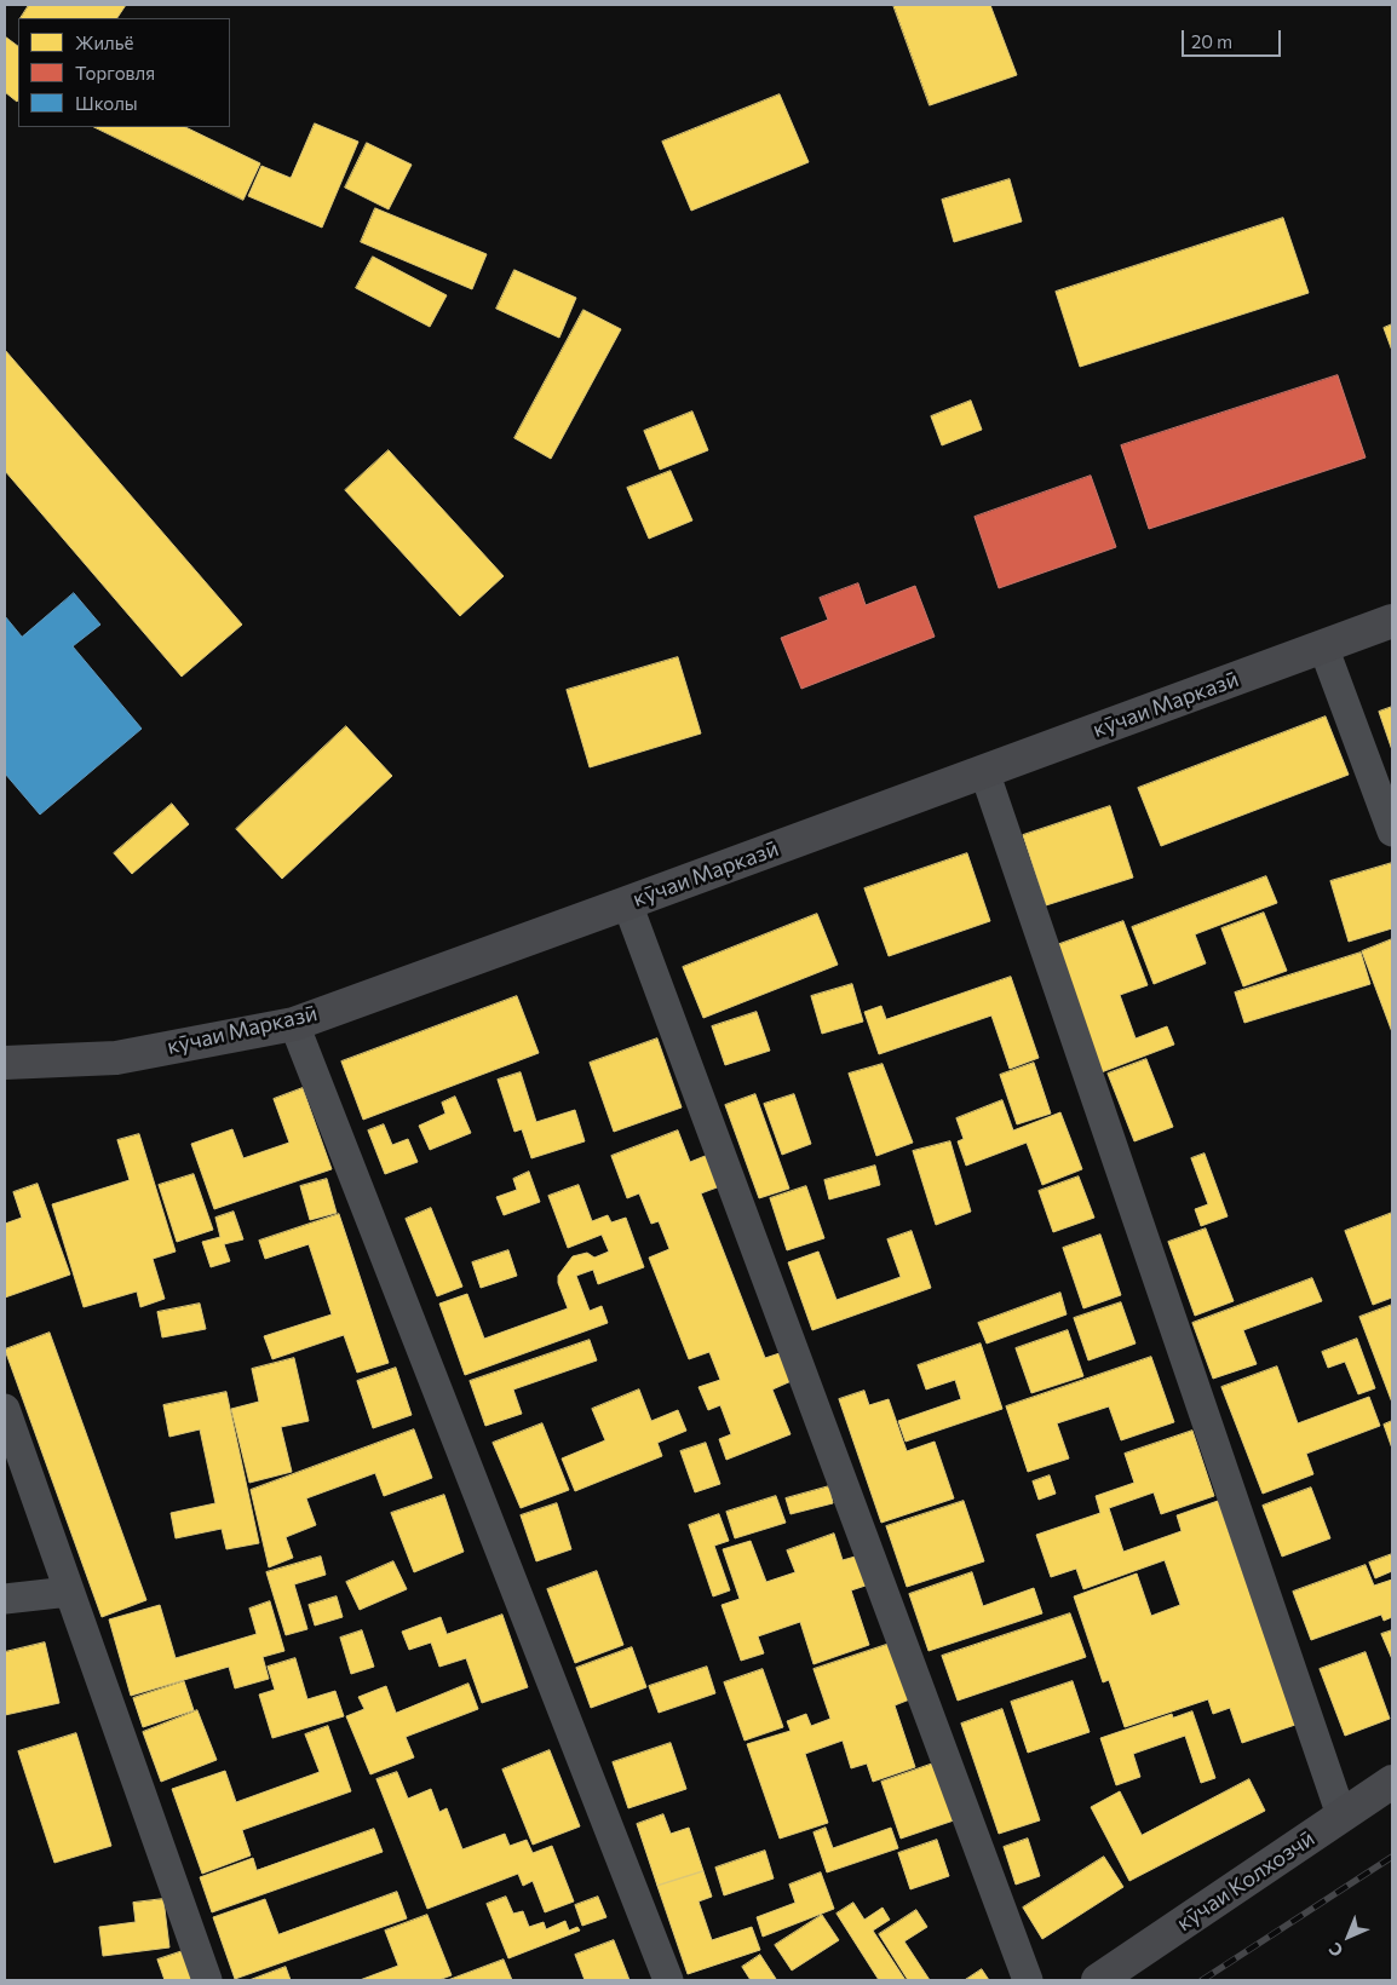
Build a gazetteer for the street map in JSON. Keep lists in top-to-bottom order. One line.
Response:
{"streets":{"main road":["кӯчаи Марказӣ","кӯчаи Колхозчӣ"]},"legend":["Жильё","Торговля","Школы"],"scale_bar":"20 m","north":"bottom left"}
